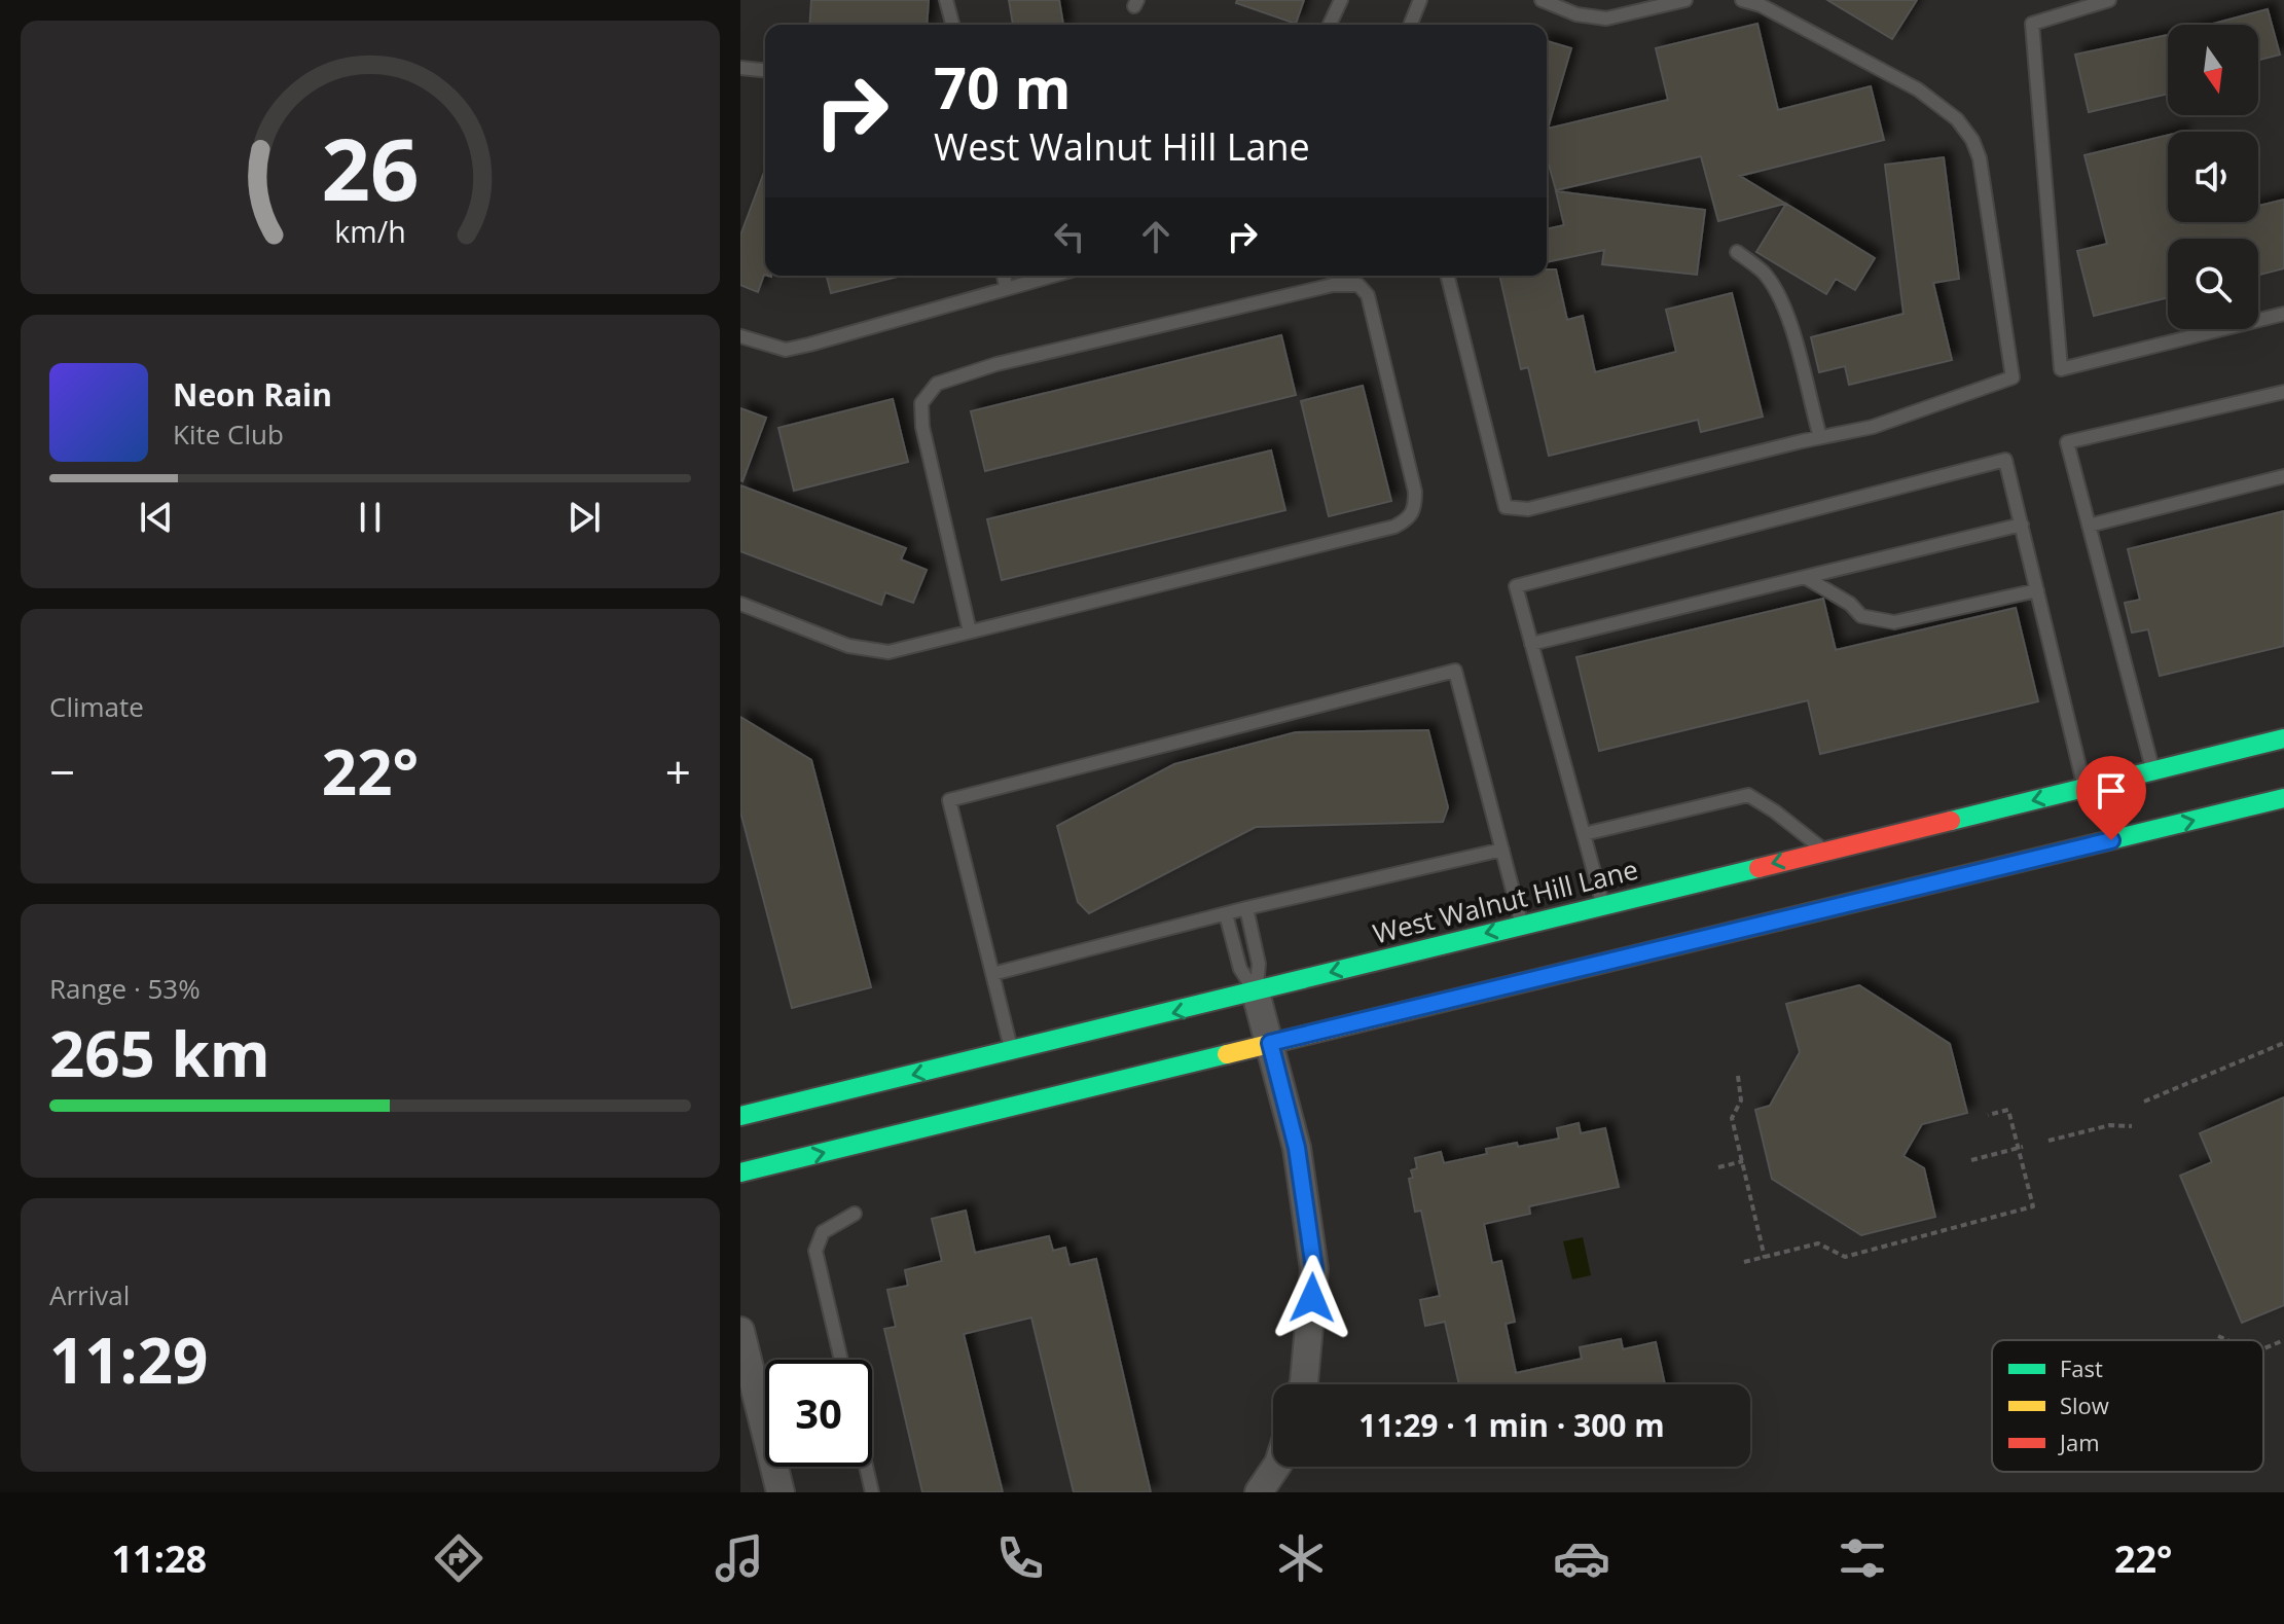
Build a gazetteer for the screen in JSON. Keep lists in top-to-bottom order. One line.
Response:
{"streets":{"main road":["West Walnut Hill Lane"]},"legend":["Fast","Slow","Jam"],"north":"bottom","page":{"turn":["70 m","West Walnut Hill Lane"],"song":["Neon Rain","Kite Club"],"tile":["Climate",["Range · 53%","265 km"],["Arrival","11:29"]],"heat":["−","22°","+"],"limit":"30","trip":"11:29 · 1 min · 300 m","tabs":["11:28","22°"],"gauge":["26","km/h"]}}
